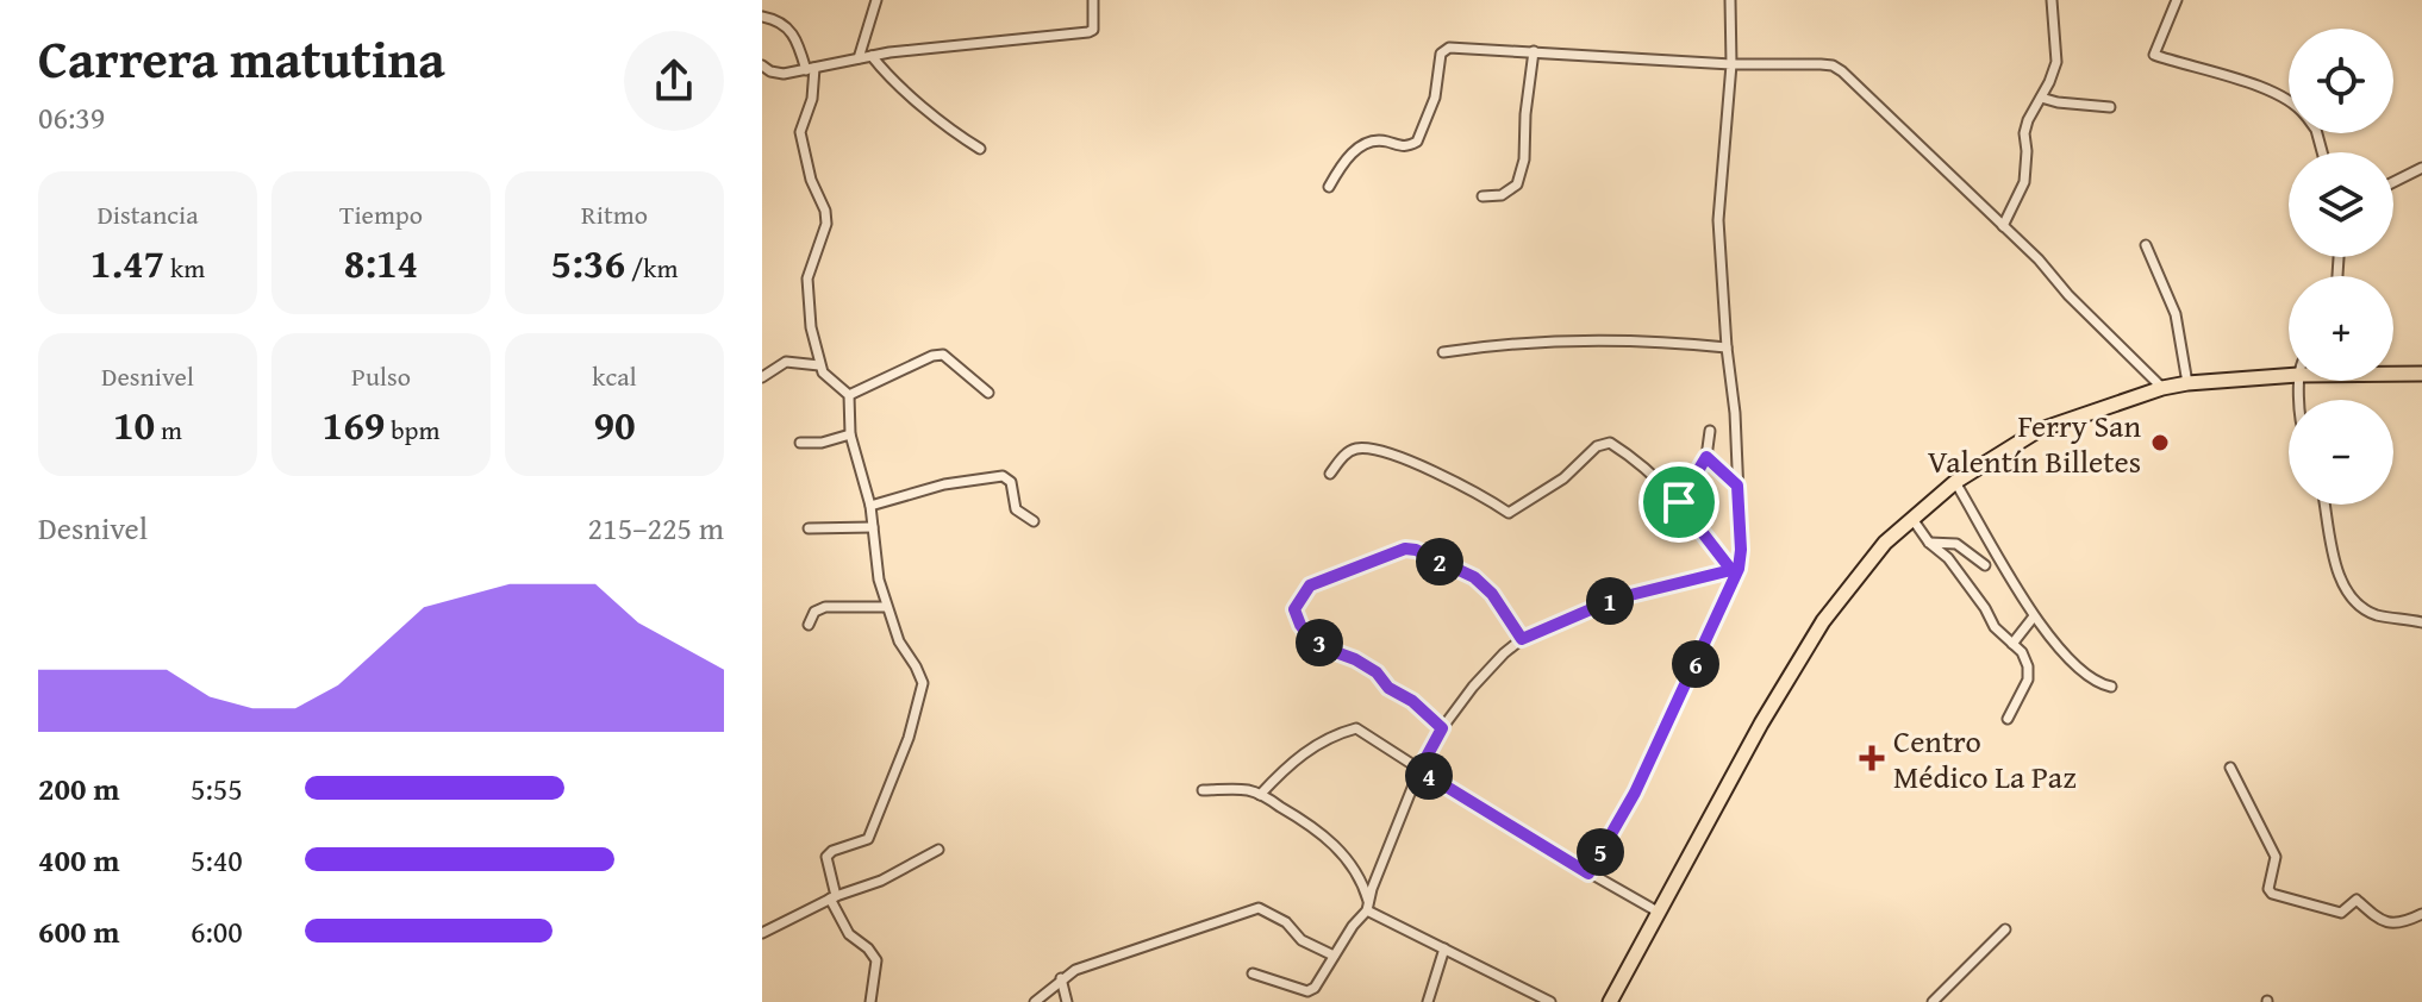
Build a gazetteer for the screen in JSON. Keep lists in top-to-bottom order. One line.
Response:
{"places":{"other":["Ferry San Valentín Billetes"],"health":["Centro Médico La Paz"]},"page":{"heading":["Carrera matutina","06:39"],"map_buttons":["+","−"],"stats":[["Distancia","1.47 km"],["Tiempo","8:14"],["Ritmo","5:36 /km"],["Desnivel","10 m"],["Pulso","169 bpm"],["kcal","90"]],"chart":["Desnivel","215–225 m"],"pins":["2","1","3","6","4","5"],"list":[{"name":"200 m","note":"5:55"},{"name":"400 m","note":"5:40"},{"name":"600 m","note":"6:00"}]}}
